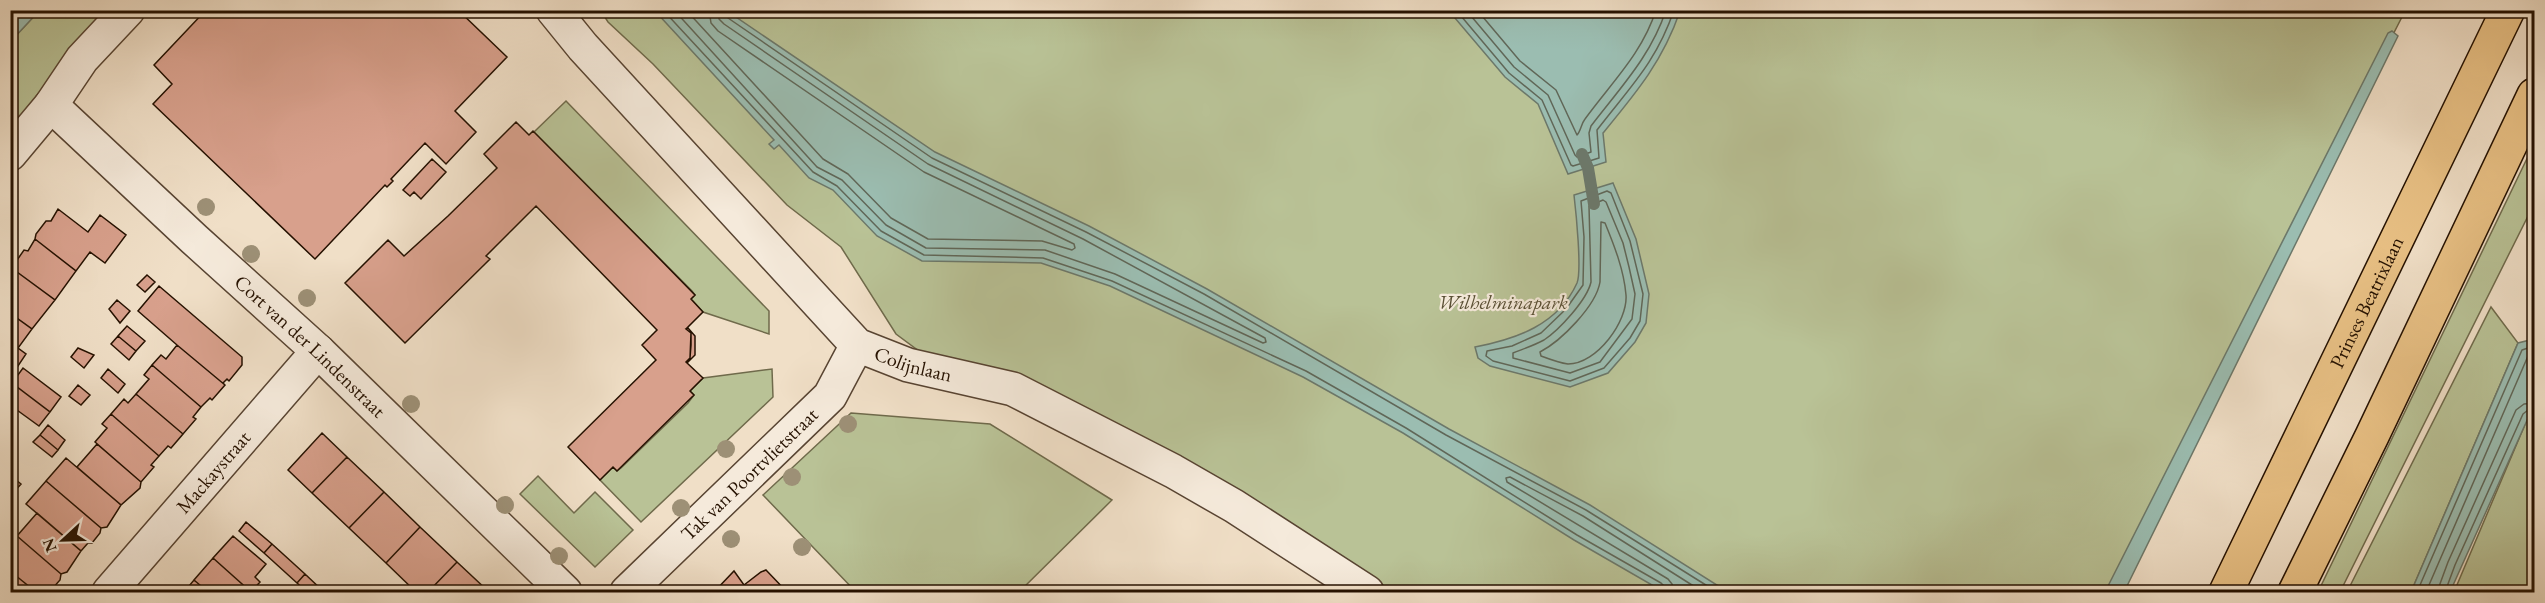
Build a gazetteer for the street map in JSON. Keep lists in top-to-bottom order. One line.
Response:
{"streets":{"main road":["Prinses Beatrixlaan"],"street":["Cort van der Lindenstraat","Colijnlaan","Mackaystraat","Tak van Poortvlietstraat"]},"crossings":[["Cort van der Lindenstraat","Mackaystraat"],["Colijnlaan","Tak van Poortvlietstraat"]],"parks":["Wilhelminapark"],"north":"left"}
